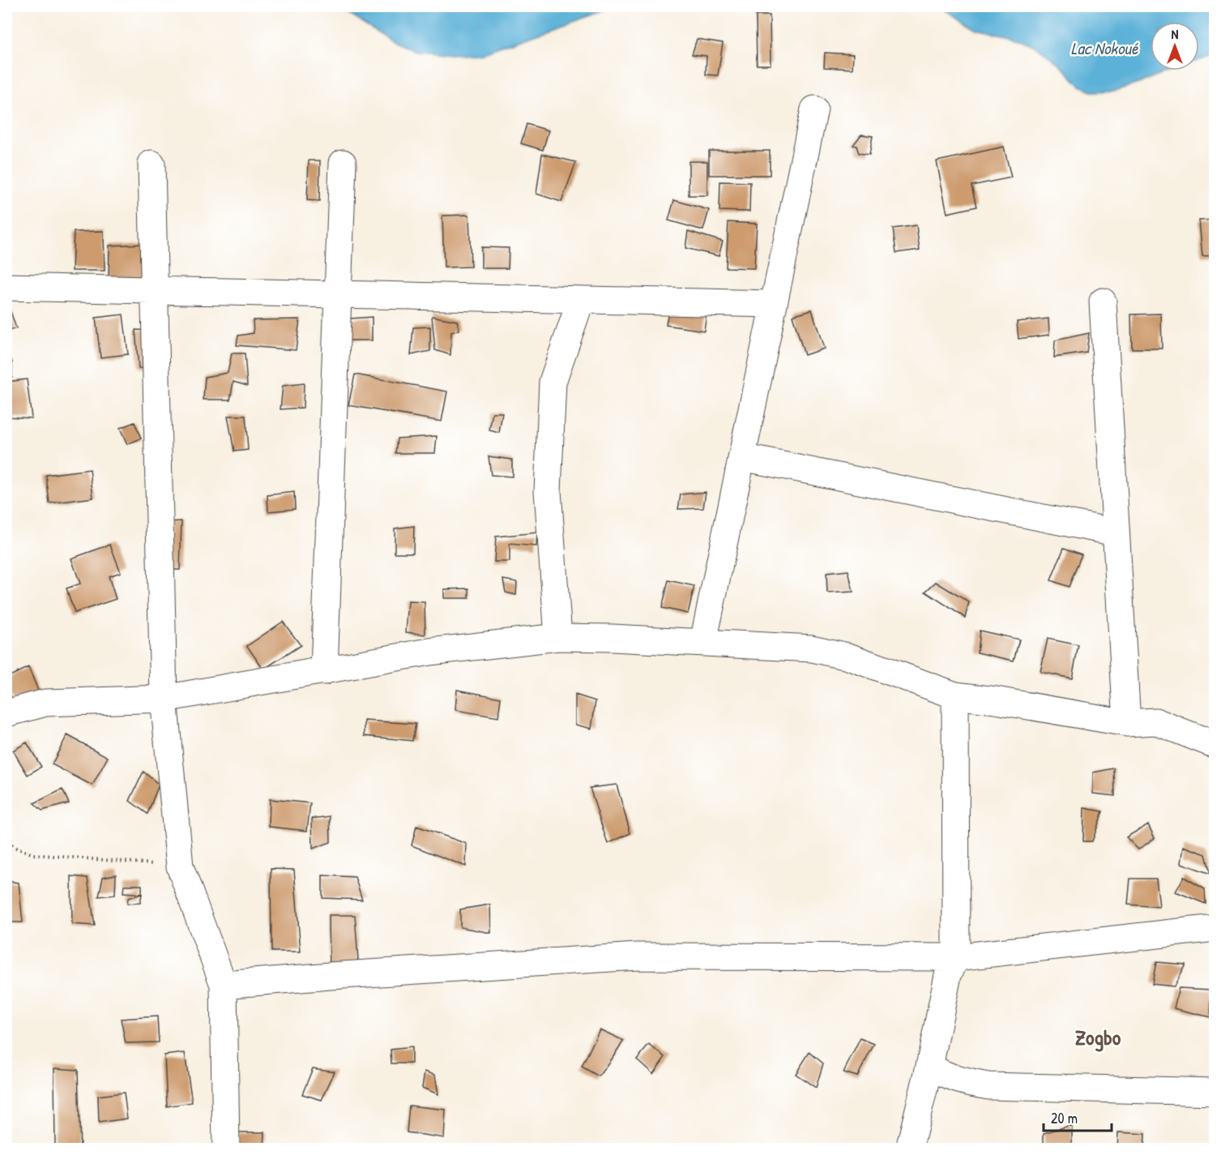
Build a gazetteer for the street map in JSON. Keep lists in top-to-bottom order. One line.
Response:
{"districts":["Zogbo"],"water":["Lac Nokoué"],"scale_bar":"20 m","north":"top"}
